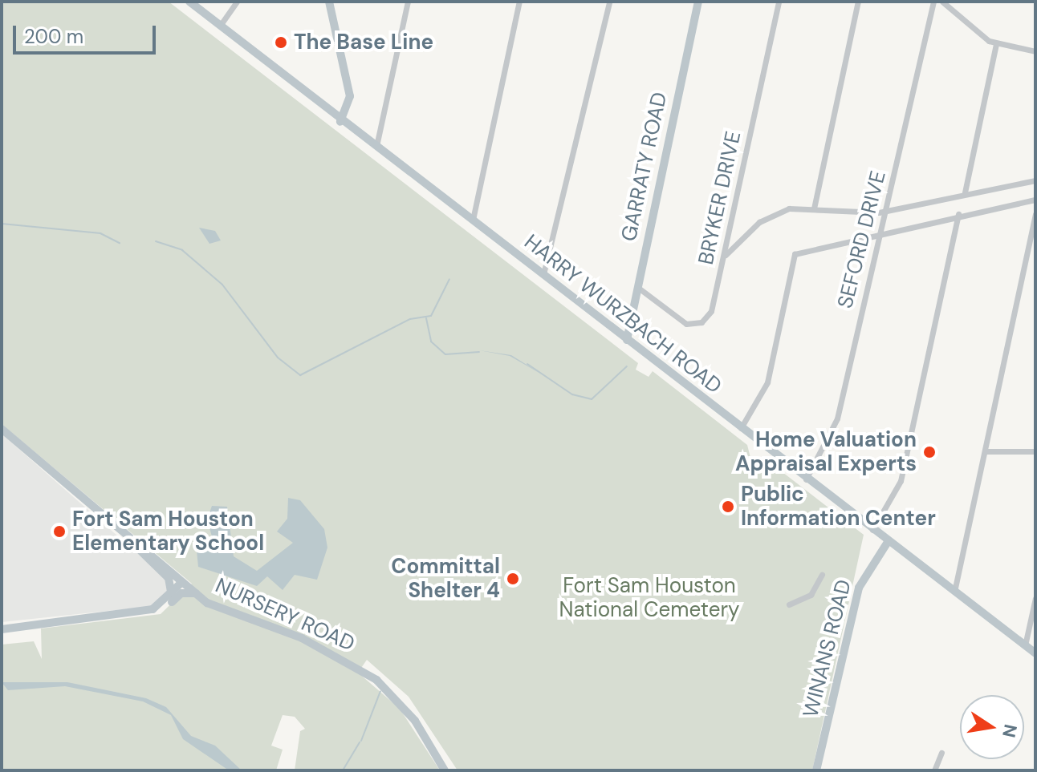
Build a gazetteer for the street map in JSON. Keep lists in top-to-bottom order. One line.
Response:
{"streets":{"street":["GARRATY ROAD","BRYKER DRIVE","SEFORD DRIVE","HARRY WURZBACH ROAD","NURSERY ROAD","WINANS ROAD"]},"crossings":[["GARRATY ROAD","BRYKER DRIVE"],["GARRATY ROAD","HARRY WURZBACH ROAD"],["SEFORD DRIVE","HARRY WURZBACH ROAD"],["HARRY WURZBACH ROAD","WINANS ROAD"]],"parks":["Fort Sam Houston National Cemetery"],"places":["The Base Line","Home Valuation Appraisal Experts","Public Information Center","Fort Sam Houston Elementary School","Committal Shelter 4"],"scale_bar":"200 m","north":"right"}
